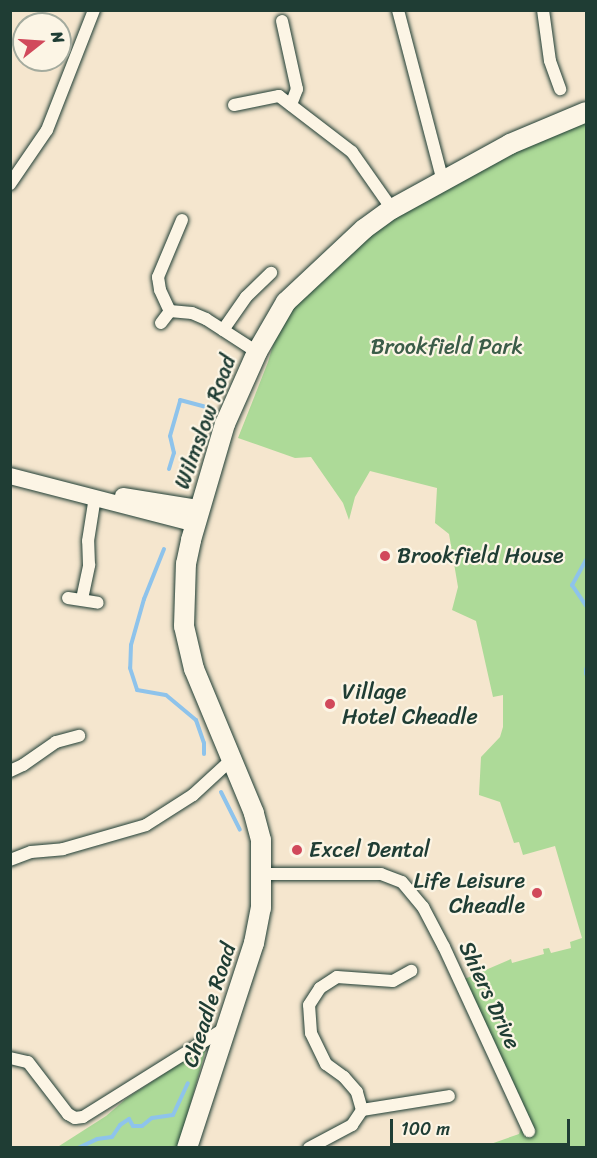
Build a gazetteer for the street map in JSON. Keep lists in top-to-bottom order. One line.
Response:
{"streets":{"main road":["Wilmslow Road","Cheadle Road"],"street":["Shiers Drive"]},"crossings":[["Wilmslow Road","Shiers Drive"],["Wilmslow Road","Cheadle Road"],["Shiers Drive","Cheadle Road"]],"parks":["Brookfield Park"],"places":["Brookfield House","Village Hotel Cheadle","Excel Dental","Life Leisure Cheadle"],"scale_bar":"100 m","north":"right"}
